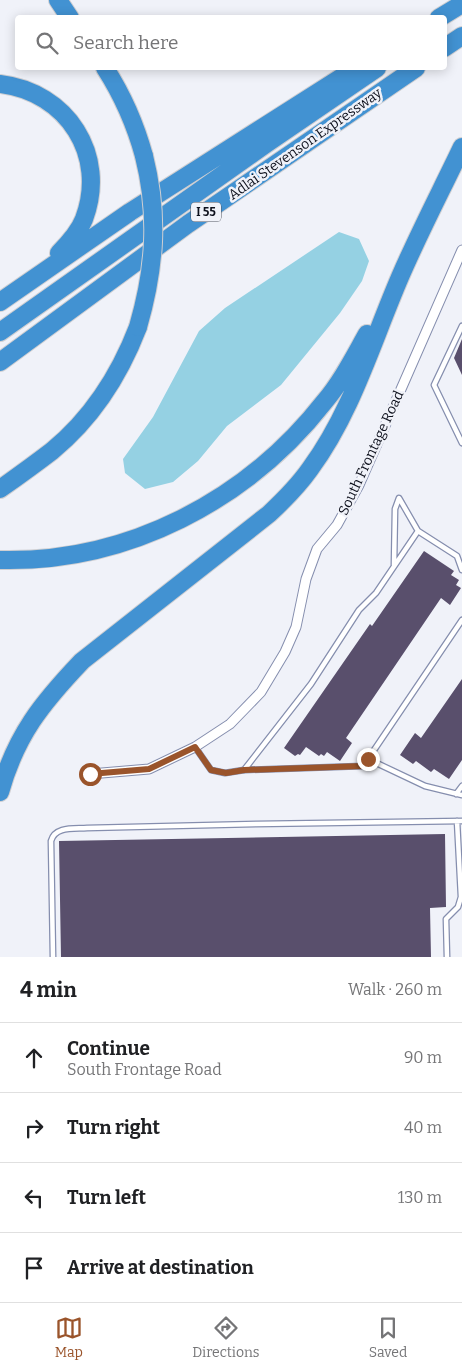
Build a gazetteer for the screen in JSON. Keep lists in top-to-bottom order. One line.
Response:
{"streets":{"highway":["Adlai Stevenson Expressway","I 55"],"street":["South Frontage Road"]},"page":{"search":"Search here","heading":["4 min","Walk · 260 m"],"list":[["Continue","South Frontage Road","90 m"],["Turn right","40 m"],["Turn left","130 m"],"Arrive at destination"],"nav":["Map","Directions","Saved"]}}
